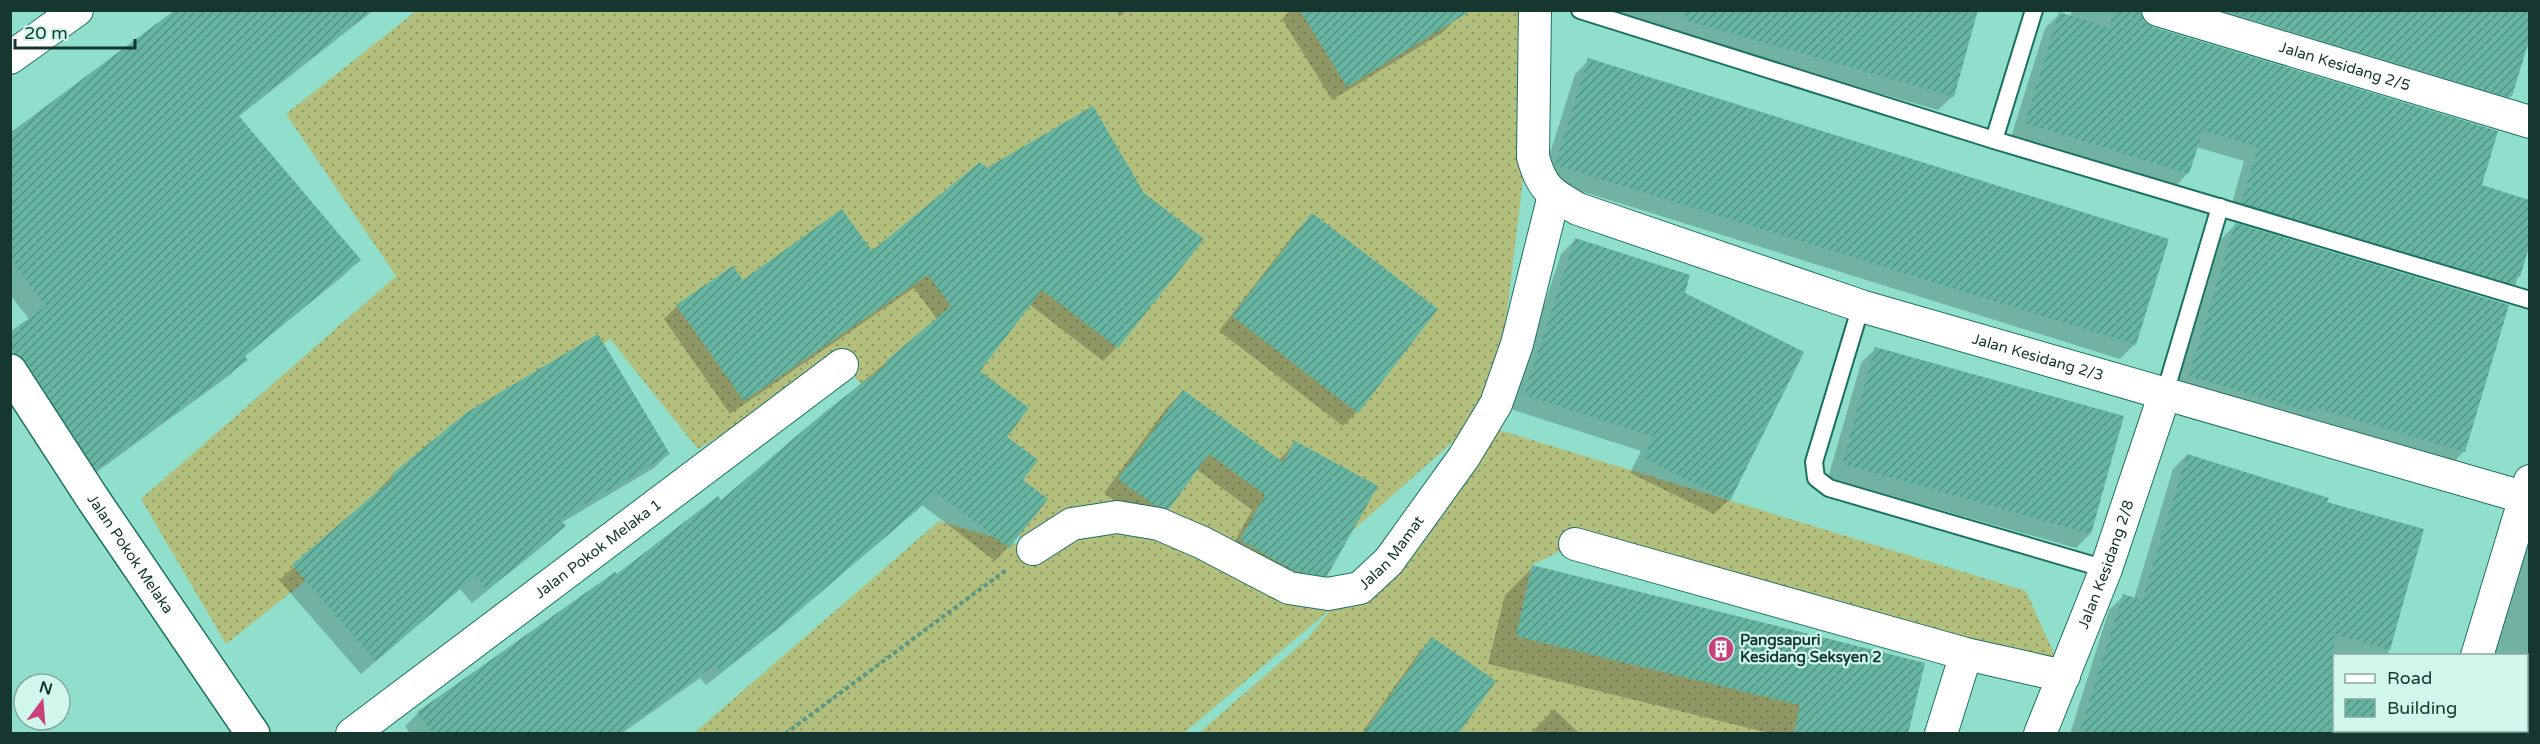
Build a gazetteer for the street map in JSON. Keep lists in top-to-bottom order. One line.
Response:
{"streets":{"street":["Jalan Kesidang 2/5","Jalan Kesidang 2/3","Jalan Pokok Melaka 1","Jalan Mamat","Jalan Pokok Melaka","Jalan Kesidang 2/8"]},"crossings":[["Jalan Kesidang 2/3","Jalan Mamat"],["Jalan Kesidang 2/3","Jalan Kesidang 2/8"]],"places":{"building":["Pangsapuri Kesidang Seksyen 2"]},"legend":["Road","Building"],"scale_bar":"20 m","north":"top"}
